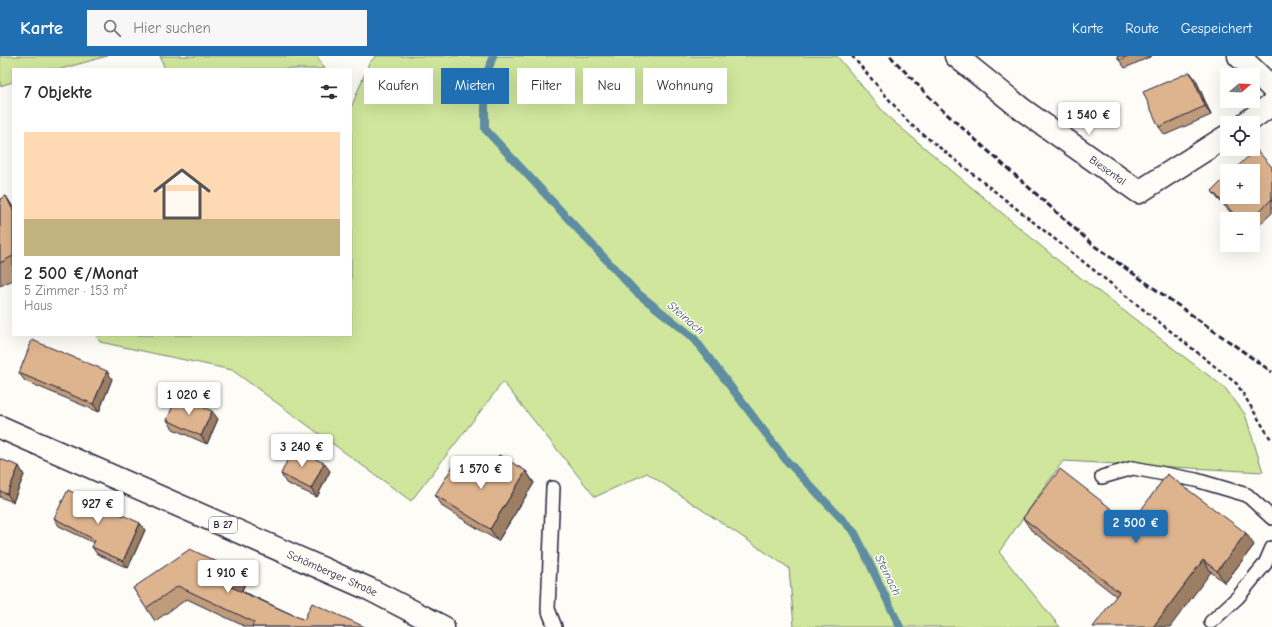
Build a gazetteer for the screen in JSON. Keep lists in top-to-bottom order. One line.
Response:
{"streets":{"main road":["Biesental","B 27","Schömberger Straße"]},"water":["Steinach"],"north":"right","page":{"header":"Karte","search":"Hier suchen","nav":["Karte","Route","Gespeichert"],"map_buttons":["+","−"],"chip":["Kaufen","Mieten","Filter","Neu","Wohnung"],"heading":"7 Objekte","price":["1 540 €","1 020 €","3 240 €","1 570 €","927 €","2 500 €","1 910 €"],"list":[{"name":"2 500 €/Monat","note":"5 Zimmer · 153 m² · Haus"}]}}
